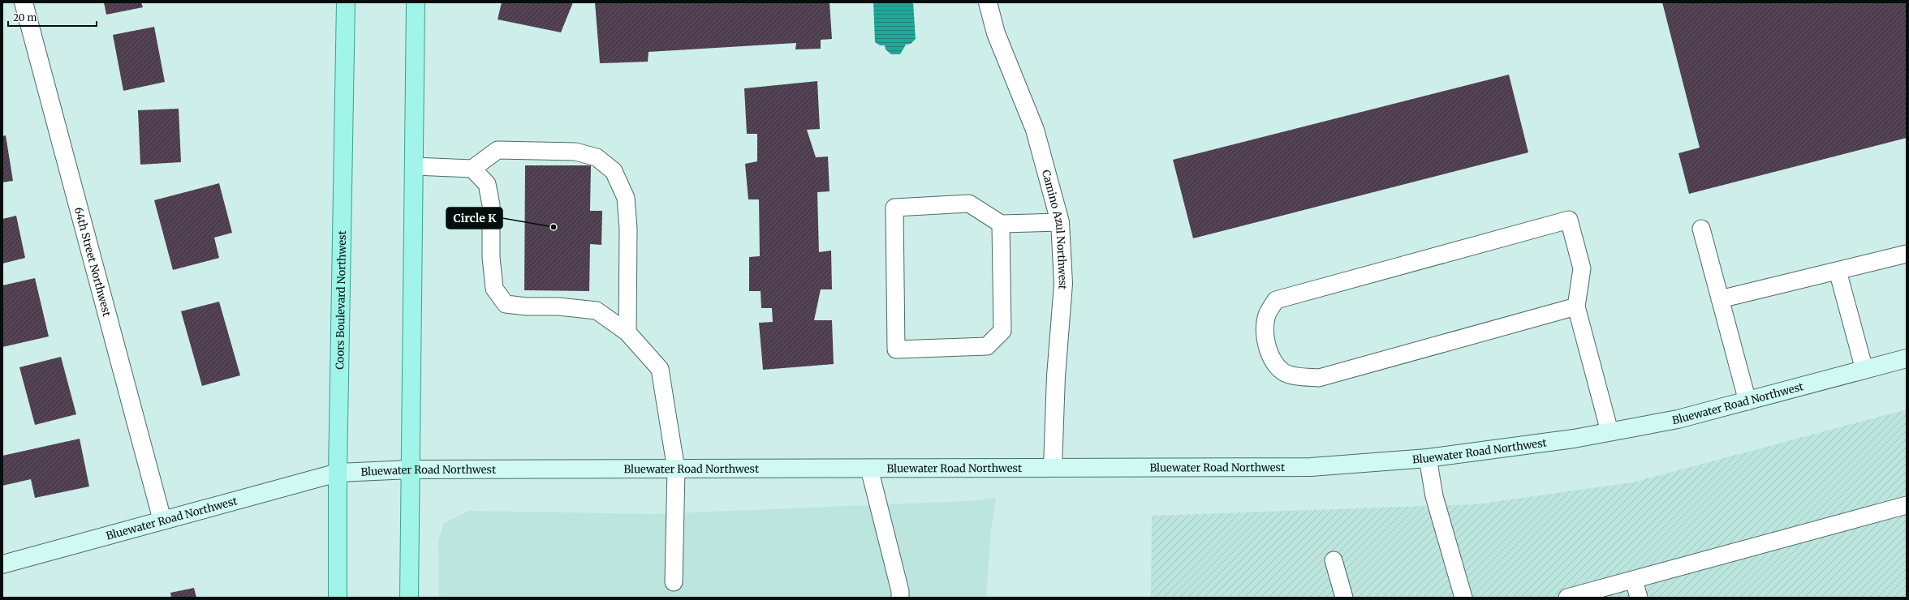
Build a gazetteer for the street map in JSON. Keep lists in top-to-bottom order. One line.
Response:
{"streets":{"main road":["Coors Boulevard Northwest"],"street":["Camino Azul Northwest","64th Street Northwest","Bluewater Road Northwest"]},"crossings":[["Camino Azul Northwest","Bluewater Road Northwest"],["64th Street Northwest","Bluewater Road Northwest"],["Coors Boulevard Northwest","Bluewater Road Northwest"]],"places":["Circle K"],"scale_bar":"20 m"}
